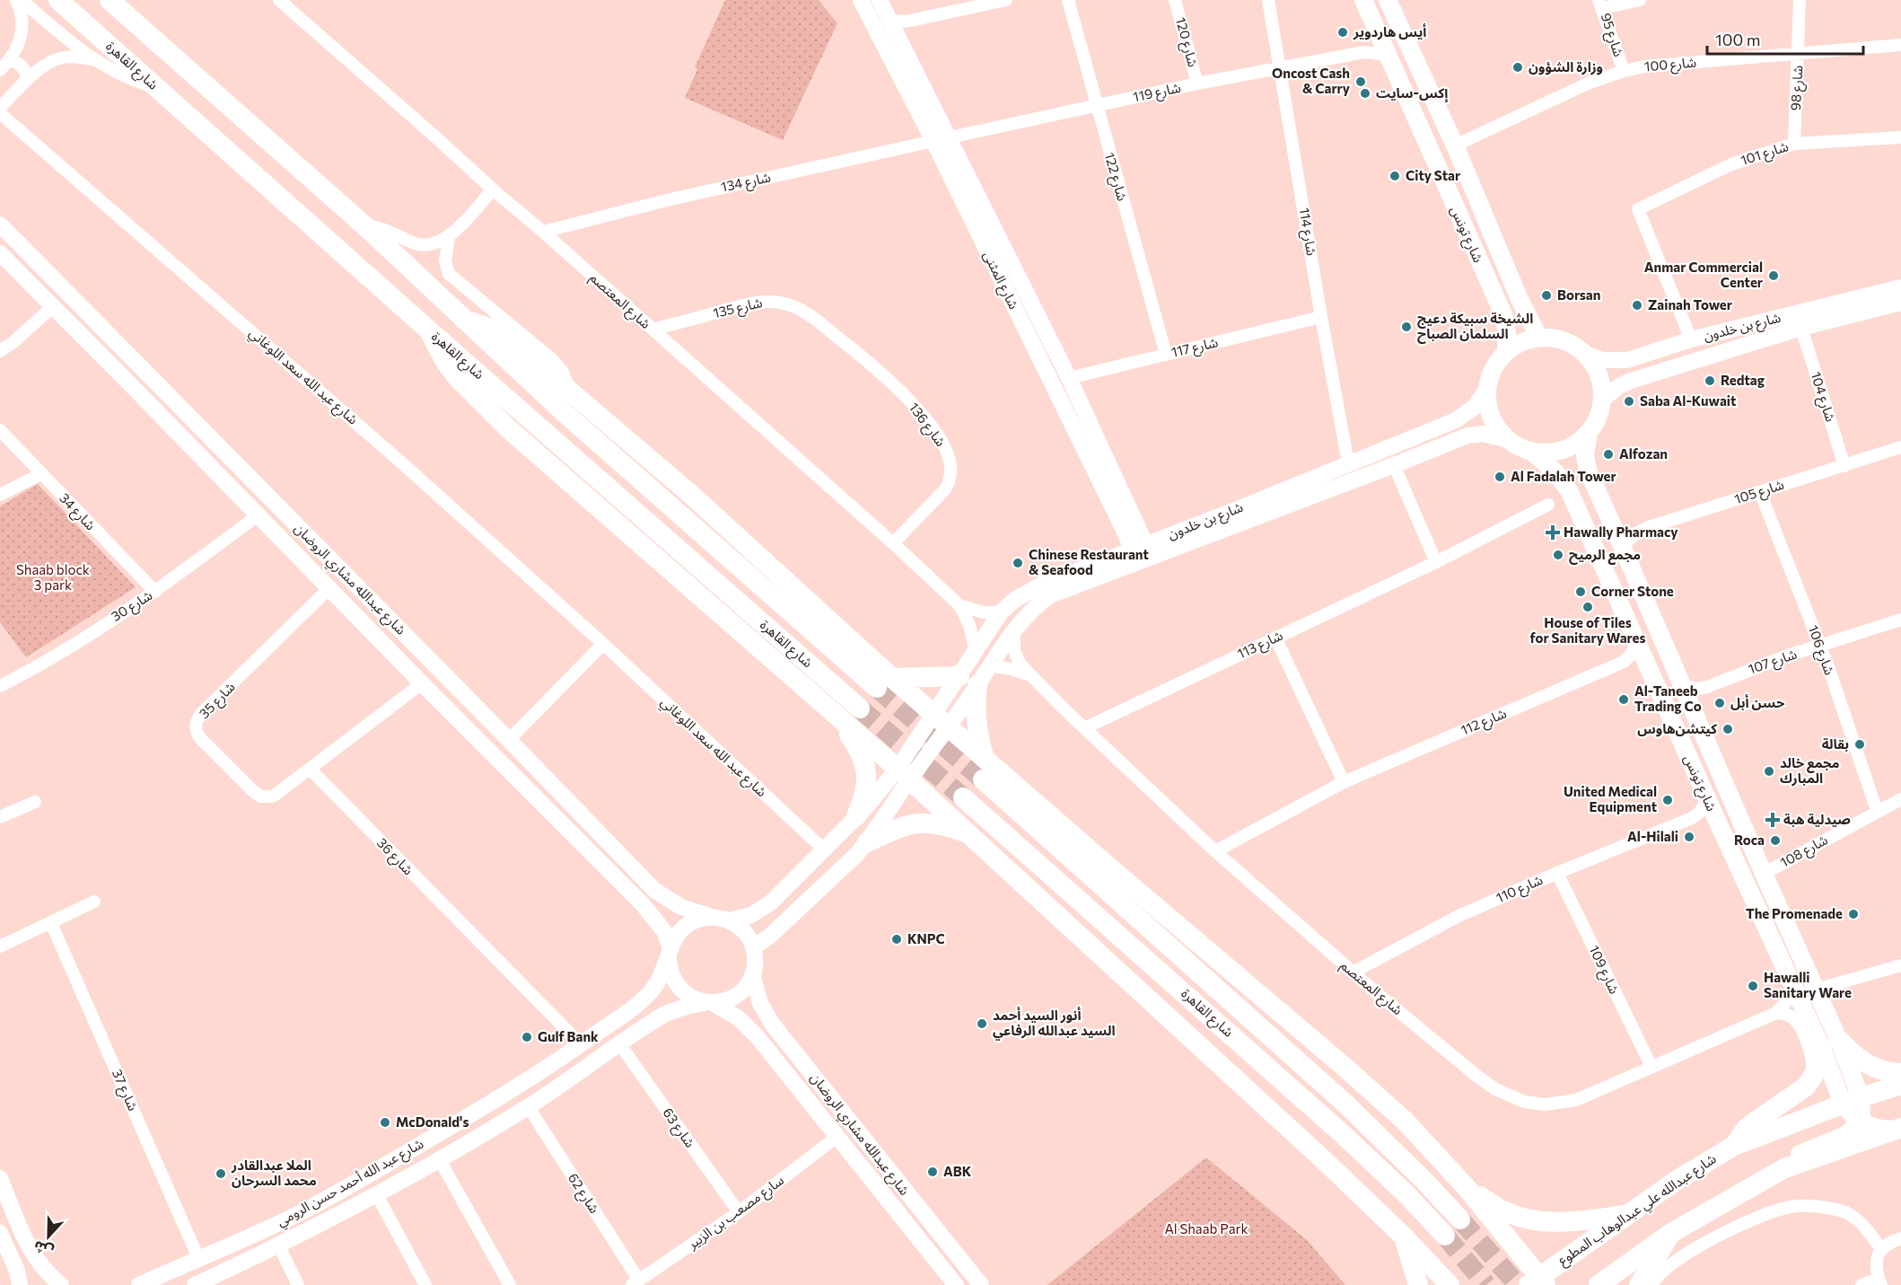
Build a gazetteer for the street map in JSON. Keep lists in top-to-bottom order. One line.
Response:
{"streets":{"main road":["شارع القاهرة","شارع تونس","شارع عبدالله علي عبدالوهاب المطوع"],"street":["شارع 95","شارع 120","شارع 100","شارع 98","شارع 119","شارع 101","شارع 122","شارع 134","شارع 114","شارع المثنى","شارع المعتصم","شارع 135","شارع بن خلدون","شارع 117","شارع عبد الله سعد اللوغاني","شارع 104","شارع 136","شارع 105","شارع 34","شارع عبدالله مشاري الروضان","شارع 30","شارع 113","شارع 106","شارع 107","شارع 35","شارع 112","شارع 108","شارع 36","شارع 110","شارع 109","شارع 37","شارع 63","شارع عبد الله أحمد حسن الرومي","شارع 62","سارع مصعب بن الزبير"]},"crossings":[["شارع 95","شارع 100"],["شارع 120","شارع 119"],["شارع 100","شارع 98"],["شارع 100","شارع تونس"],["شارع 98","شارع 101"],["شارع 119","شارع 122"],["شارع 119","شارع 134"],["شارع 119","شارع 114"],["شارع 119","شارع تونس"],["شارع 119","شارع المثنى"],["شارع 101","شارع بن خلدون"],["شارع 122","شارع 117"],["شارع 134","شارع المثنى"],["شارع 134","شارع المعتصم"],["شارع 114","شارع بن خلدون"],["شارع 114","شارع 117"],["شارع تونس","شارع بن خلدون"],["شارع تونس","شارع 105"],["شارع تونس","شارع 107"],["شارع تونس","شارع 108"],["شارع تونس","شارع 110"],["شارع تونس","شارع عبدالله علي عبدالوهاب المطوع"],["شارع المثنى","شارع بن خلدون"],["شارع المثنى","شارع 117"],["شارع المعتصم","شارع 135"],["شارع المعتصم","شارع بن خلدون"],["شارع المعتصم","شارع 136"],["شارع المعتصم","شارع 113"],["شارع المعتصم","شارع 112"],["شارع المعتصم","شارع 110"],["شارع المعتصم","شارع 109"],["شارع 135","شارع 136"],["شارع بن خلدون","شارع 104"],["شارع 104","شارع 105"],["شارع 105","شارع 106"],["شارع 34","شارع 30"],["شارع عبدالله مشاري الروضان","شارع 30"],["شارع عبدالله مشاري الروضان","شارع 35"],["شارع عبدالله مشاري الروضان","شارع عبد الله أحمد حسن الرومي"],["شارع عبدالله مشاري الروضان","سارع مصعب بن الزبير"],["شارع 106","شارع 107"],["شارع 106","شارع 108"],["شارع 35","شارع 36"],["شارع 36","شارع عبد الله أحمد حسن الرومي"],["شارع 110","شارع 109"],["شارع 37","شارع عبد الله أحمد حسن الرومي"],["شارع 63","شارع عبد الله أحمد حسن الرومي"],["شارع 63","سارع مصعب بن الزبير"],["شارع عبد الله أحمد حسن الرومي","شارع 62"],["شارع 62","سارع مصعب بن الزبير"]],"parks":["Shaab block 3 park","Al Shaab Park"],"places":{"other":["أيس هاردوير","وزارة الشؤون","Oncost Cash & Carry","إكس-سايت","City Star","Anmar Commercial Center","Borsan","Zainah Tower","الشيخة سبيكة دعيج السلمان الصباح","Redtag","Saba Al-Kuwait","Alfozan","Al Fadalah Tower","مجمع الرميح","Chinese Restaurant & Seafood","Corner Stone","House of Tiles for Sanitary Wares","Al-Taneeb Trading Co","حسن أبل","كيتشن‌هاوس","بقالة","مجمع خالد المبارك","United Medical Equipment","Al-Hilali","Roca","The Promenade","KNPC","Hawalli Sanitary Ware","أنور السيد أحمد السيد عبدالله الرفاعي","Gulf Bank","McDonald's","ABK","الملا عبدالقادر محمد السرحان"],"health":["Hawally Pharmacy","صيدلية هبة"]},"scale_bar":"100 m","north":"bottom"}
